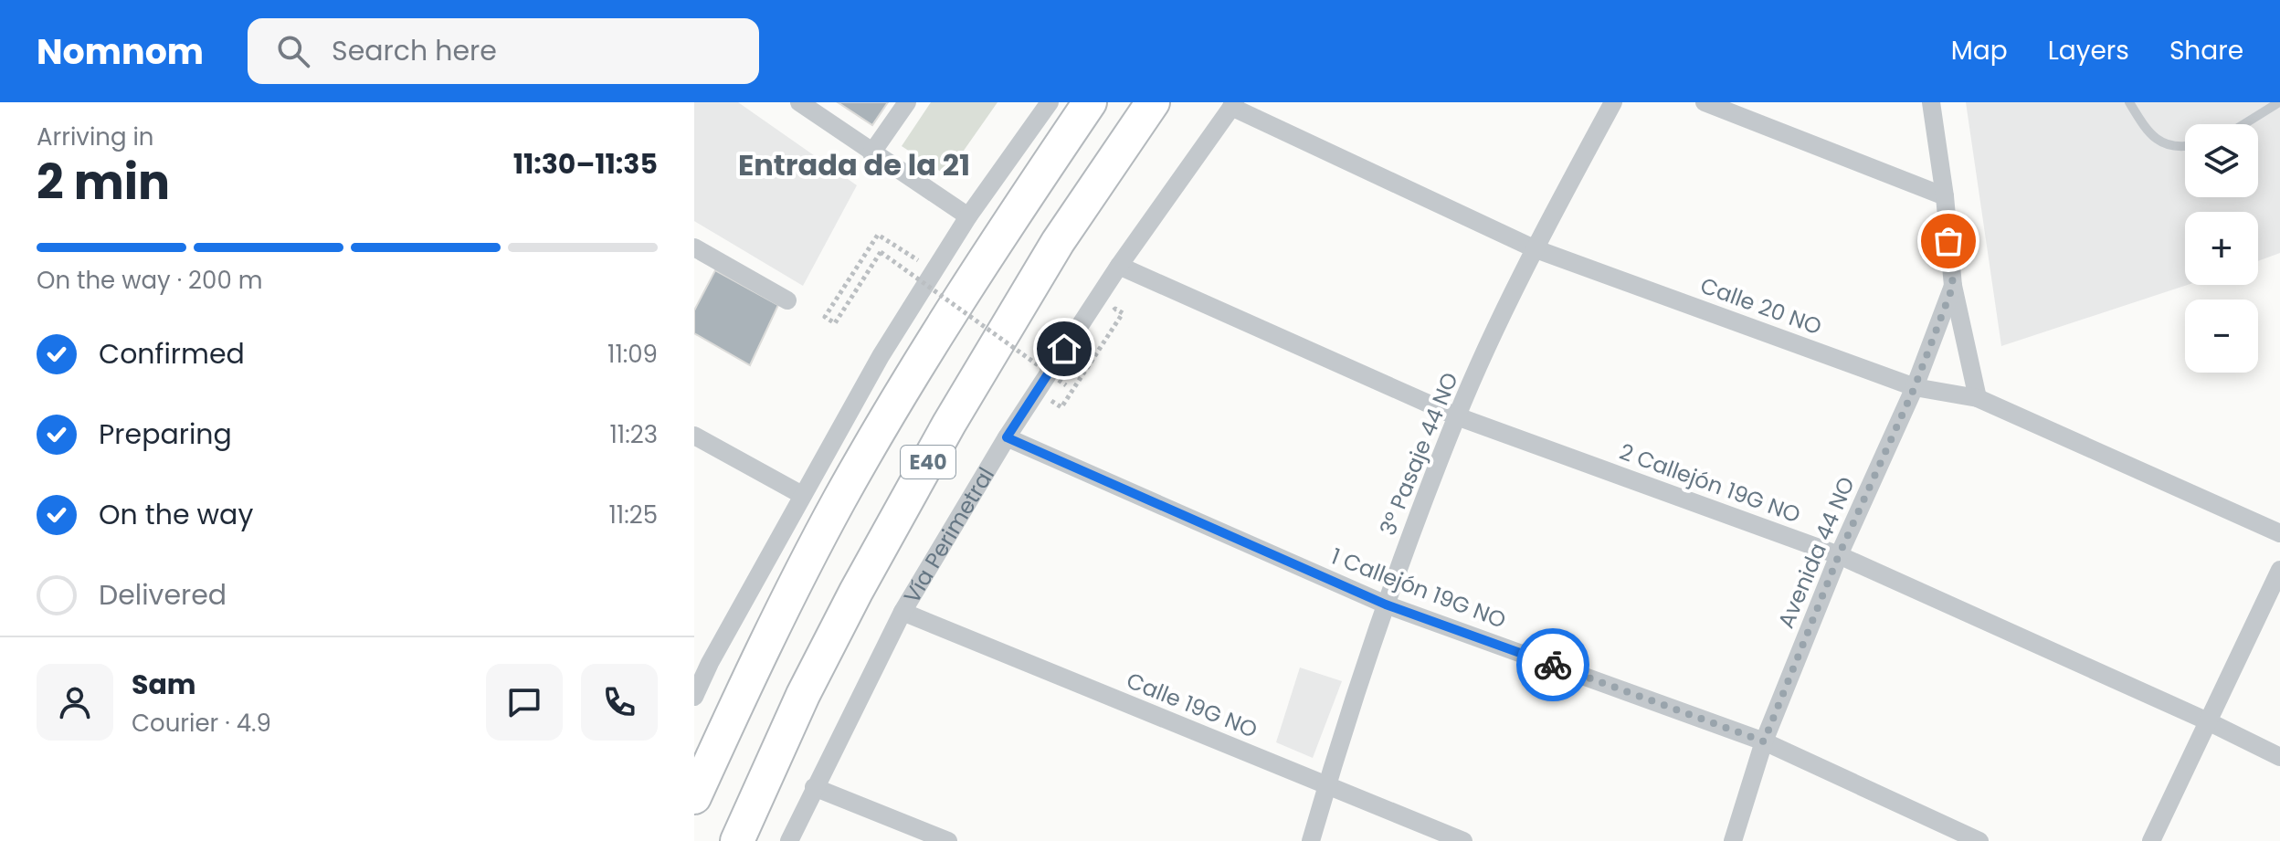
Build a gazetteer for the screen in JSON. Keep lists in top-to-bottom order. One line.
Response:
{"streets":{"highway":["E40"],"street":["Calle 20 NO","3º Pasaje 44 NO","2 Callejón 19G NO","Vía Perimetral","Avenida 44 NO","1 Callejón 19G NO","Calle 19G NO"]},"crossings":[["Calle 20 NO","3º Pasaje 44 NO"],["Calle 20 NO","Vía Perimetral"],["Calle 20 NO","Avenida 44 NO"],["3º Pasaje 44 NO","2 Callejón 19G NO"],["3º Pasaje 44 NO","1 Callejón 19G NO"],["3º Pasaje 44 NO","Calle 19G NO"],["2 Callejón 19G NO","Vía Perimetral"],["2 Callejón 19G NO","Avenida 44 NO"],["Vía Perimetral","1 Callejón 19G NO"],["Vía Perimetral","Calle 19G NO"],["Avenida 44 NO","1 Callejón 19G NO"]],"districts":["Entrada de la 21"],"page":{"header":"Nomnom","search":"Search here","nav":["Map","Layers","Share"],"heading":["2 min","Arriving in","11:30–11:35"],"panel":["Sam","Courier · 4.9"],"map_buttons":["+","−"],"bar":"On the way · 200 m","list":[["Confirmed","11:09"],["Preparing","11:23"],["On the way","11:25"],"Delivered"]}}
